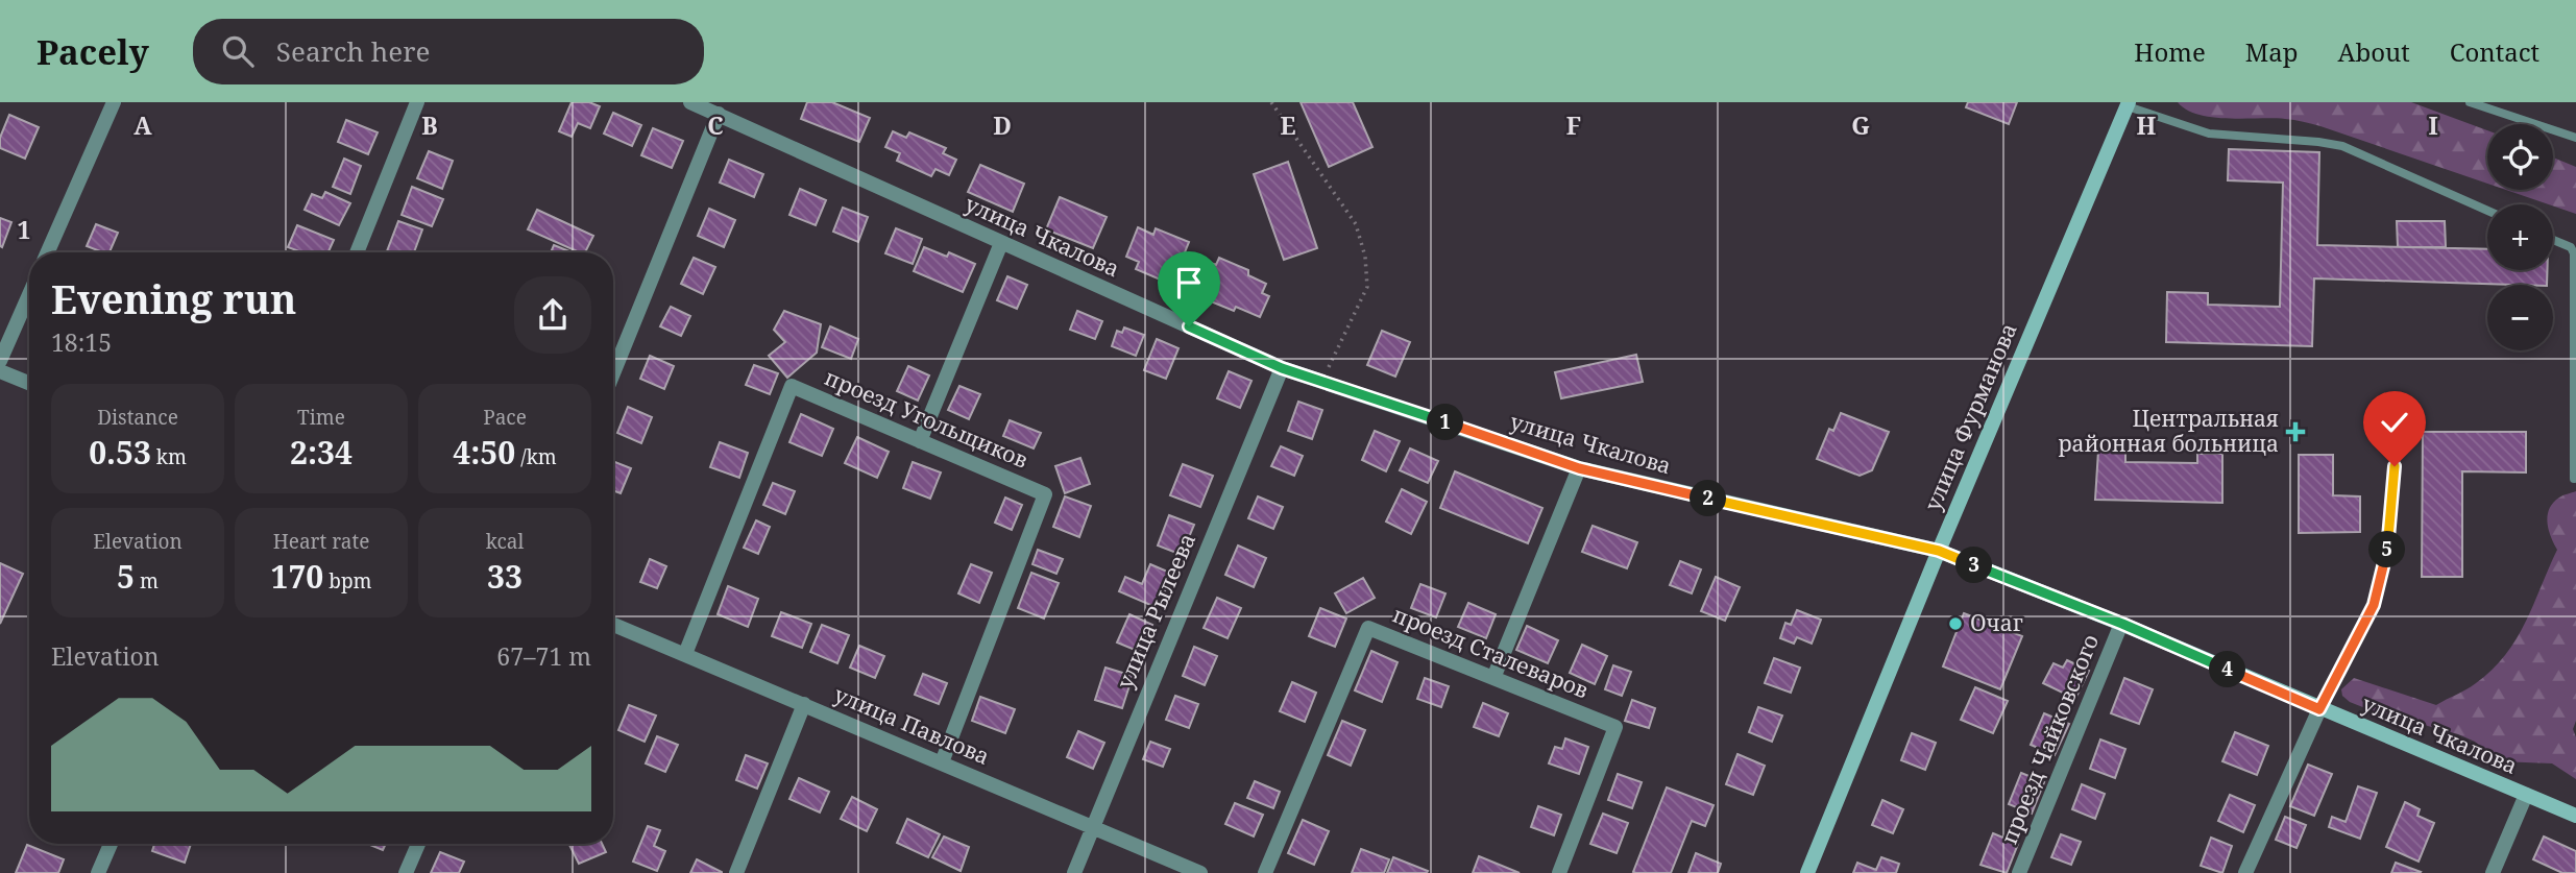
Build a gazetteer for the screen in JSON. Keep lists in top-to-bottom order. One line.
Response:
{"streets":{"street":["улица Чкалова","улица Фурманова","проезд Угольщиков","улица Рылеева","проезд Сталеваров","улица Павлова","проезд Чайковского"]},"crossings":[["улица Чкалова","улица Фурманова"],["улица Чкалова","улица Рылеева"],["улица Чкалова","проезд Чайковского"],["проезд Угольщиков","улица Павлова"],["улица Рылеева","улица Павлова"]],"places":{"health":["Центральная районная больница"],"other":["Очаг"]},"page":{"header":"Pacely","search":"Search here","nav":["Home","Map","About","Contact"],"map_buttons":["+","−"],"heading":["Evening run","18:15"],"stats":[["Distance","0.53 km"],["Time","2:34"],["Pace","4:50 /km"],["Elevation","5 m"],["Heart rate","170 bpm"],["kcal","33"]],"pins":["1","2","5","3","4"],"chart":["Elevation","67–71 m"]},"grid":{"columns":["A","B","C","D","E","F","G","H","I"],"rows":["1"]}}
